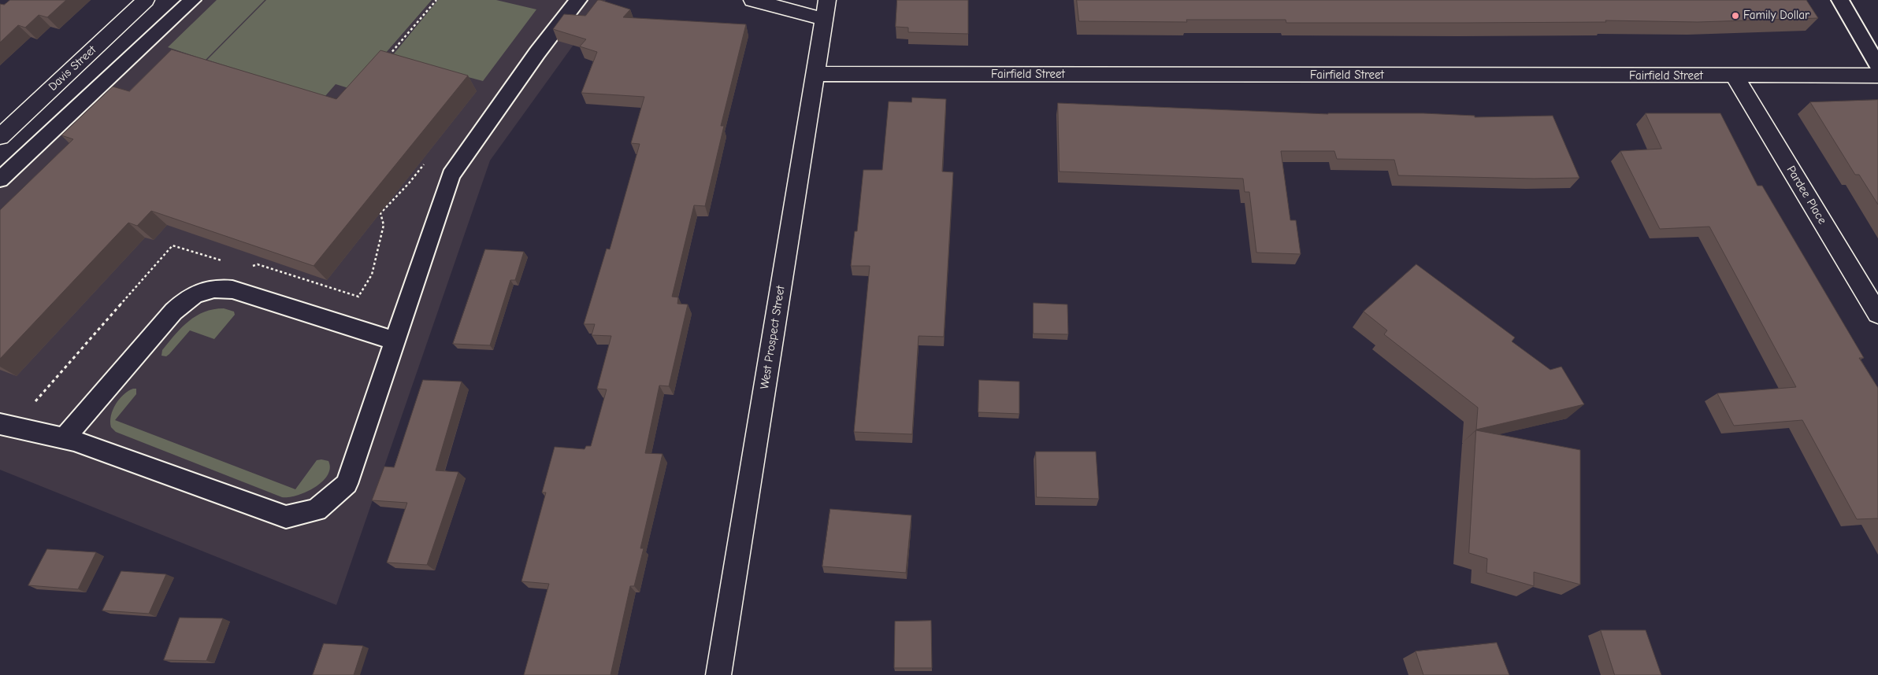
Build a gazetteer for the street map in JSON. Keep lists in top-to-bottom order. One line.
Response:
{"streets":{"street":["Davis Street","Fairfield Street","Pardee Place","West Prospect Street"]},"crossings":[["Fairfield Street","Pardee Place"],["Fairfield Street","West Prospect Street"]],"places":["Family Dollar"]}
